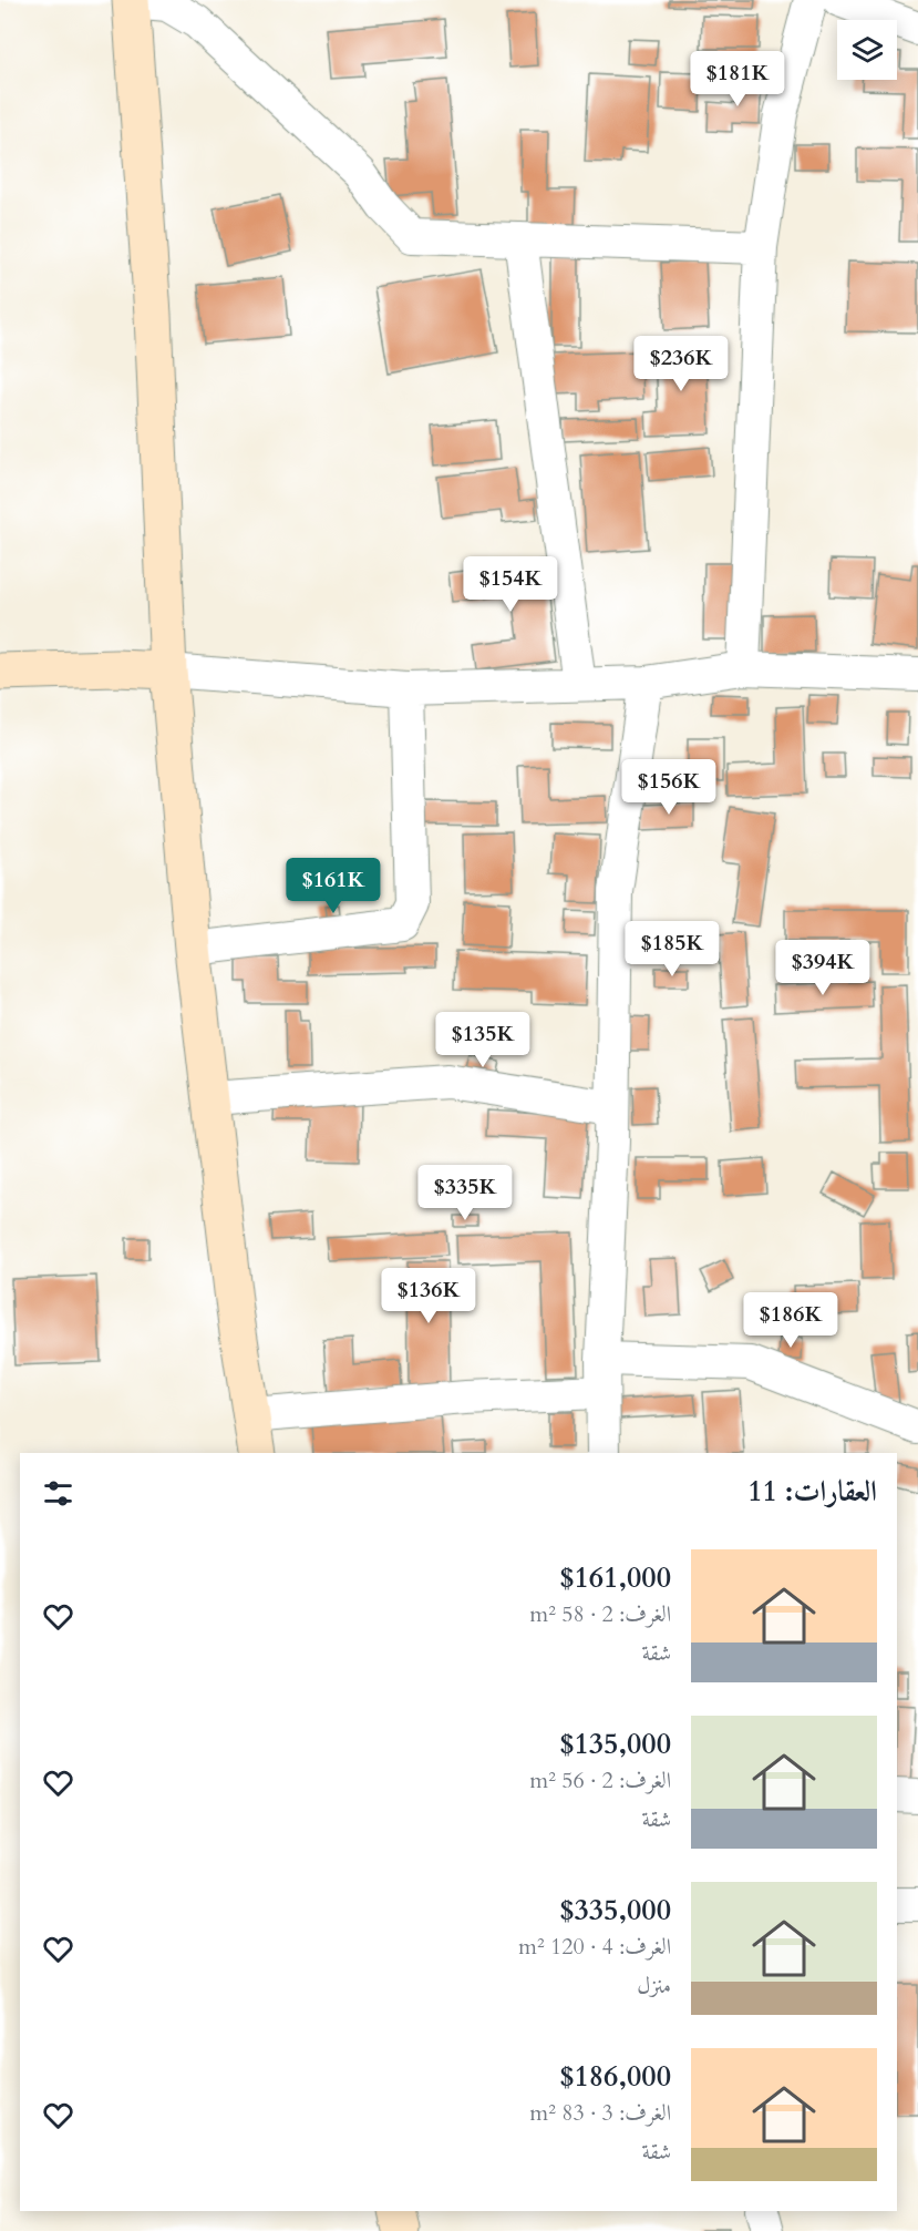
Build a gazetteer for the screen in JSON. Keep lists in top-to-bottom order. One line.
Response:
{"page":{"price":["$181K","$236K","$154K","$156K","$161K","$185K","$394K","$135K","$335K","$136K","$186K"],"heading":"العقارات: 11","list":[{"name":"$161,000","note":"الغرف: 2 · 58 m² · شقة"},{"name":"$135,000","note":"الغرف: 2 · 56 m² · شقة"},{"name":"$335,000","note":"الغرف: 4 · 120 m² · منزل"},{"name":"$186,000","note":"الغرف: 3 · 83 m² · شقة"}]}}
